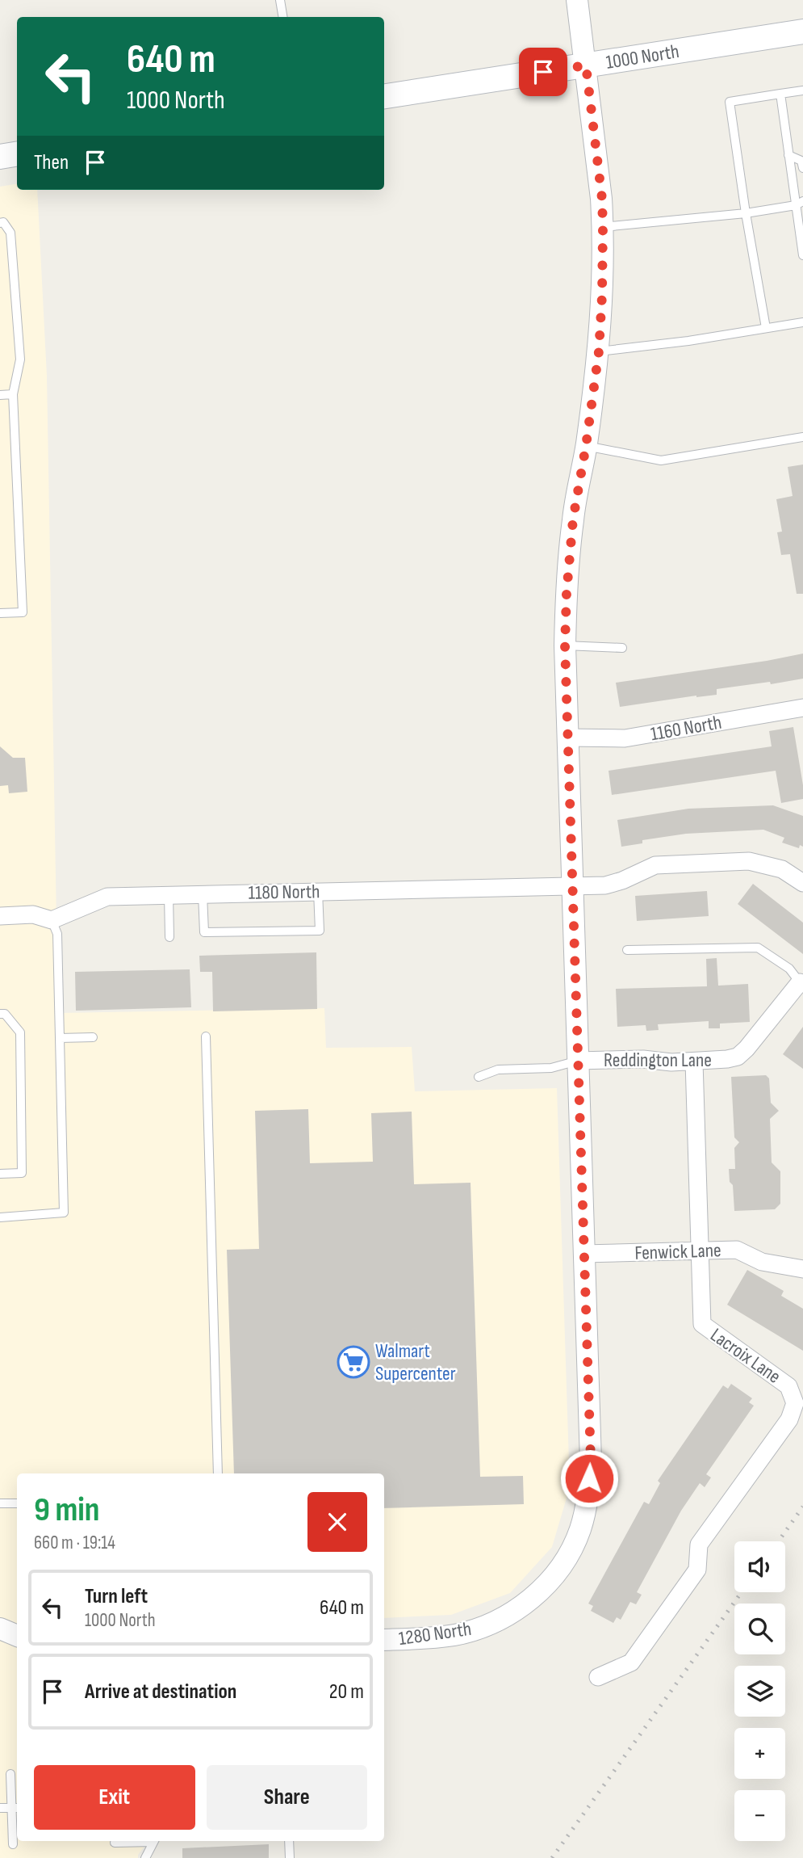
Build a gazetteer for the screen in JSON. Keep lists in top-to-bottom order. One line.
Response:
{"streets":{"main road":["1000 North"],"street":["1160 North","1180 North","Reddington Lane","Fenwick Lane","Lacroix Lane","1280 North"]},"crossings":[["1000 North","1280 North"],["1160 North","1280 North"],["1180 North","1280 North"],["Reddington Lane","Lacroix Lane"],["Reddington Lane","1280 North"],["Fenwick Lane","Lacroix Lane"],["Fenwick Lane","1280 North"]],"places":{"supermarket":["Walmart Supercenter"]},"page":{"turn":["640 m","1000 North"],"then":"Then","heading":["9 min","660 m · 19:14"],"map_buttons":["+","−"],"list":[{"name":"Turn left","note":"1000 North","value":"640 m"},{"name":"Arrive at destination","value":"20 m"}],"buttons":["Exit","Share"]}}
